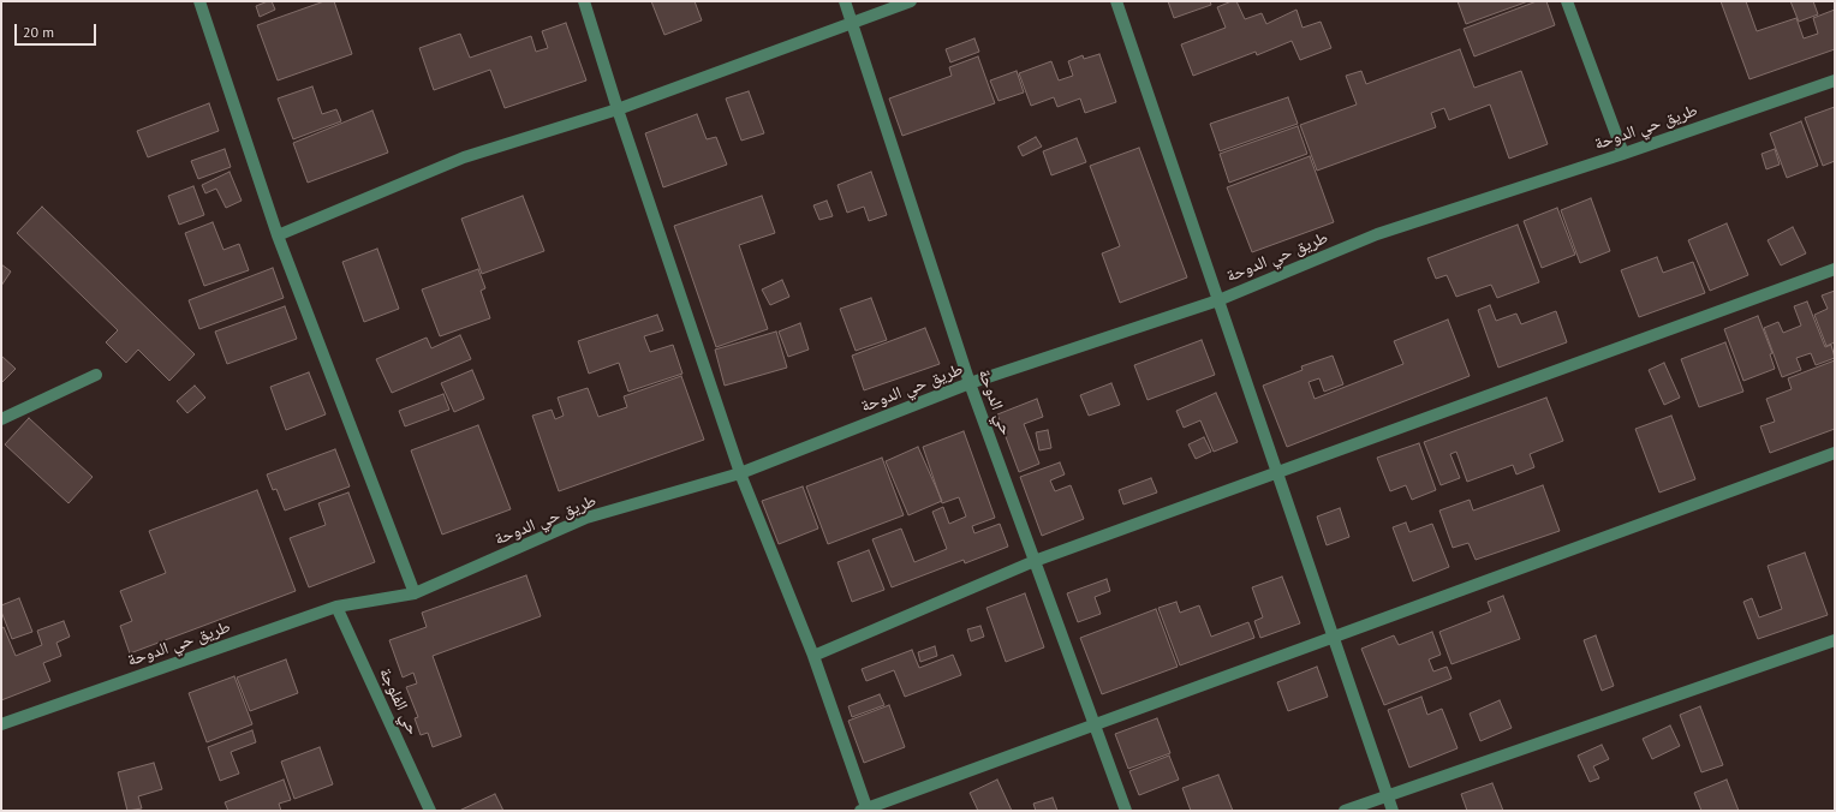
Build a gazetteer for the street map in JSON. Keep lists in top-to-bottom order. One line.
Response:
{"streets":{"street":["طريق حي الدوحة","حي الدوحة","حي الفلوجة"]},"crossings":[["طريق حي الدوحة","حي الدوحة"],["طريق حي الدوحة","حي الفلوجة"]],"scale_bar":"20 m"}
